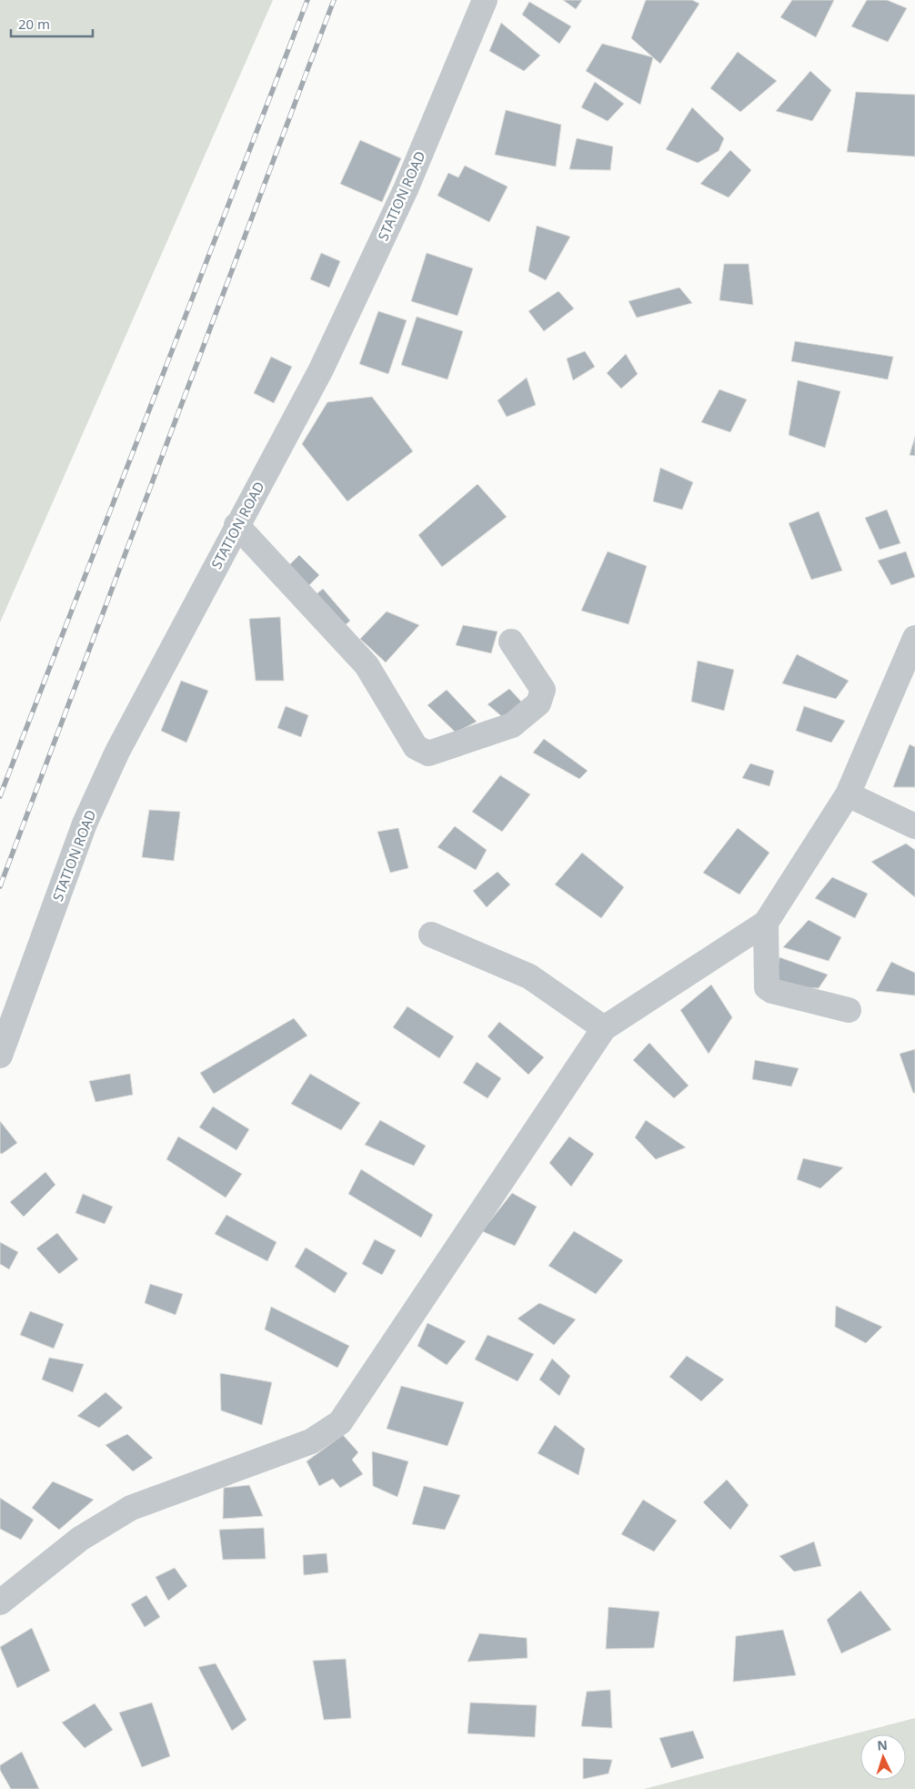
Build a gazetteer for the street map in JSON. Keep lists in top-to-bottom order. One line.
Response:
{"streets":{"street":["STATION ROAD"]},"scale_bar":"20 m","north":"top"}
